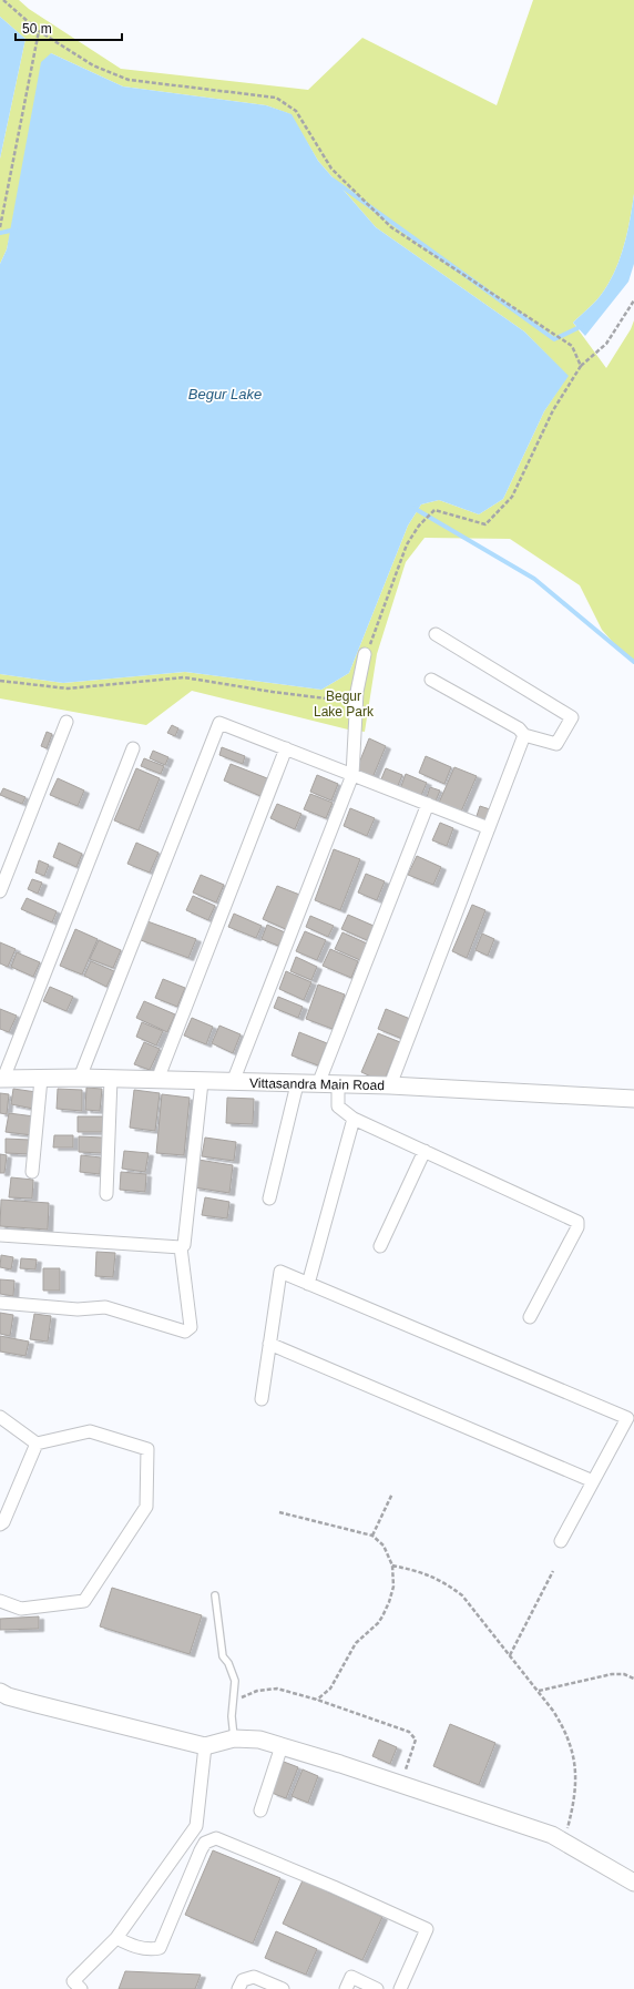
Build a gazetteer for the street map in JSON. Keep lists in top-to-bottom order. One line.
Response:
{"streets":{"street":["Vittasandra Main Road"]},"water":["Begur Lake"],"parks":["Begur Lake Park"],"scale_bar":"50 m"}
